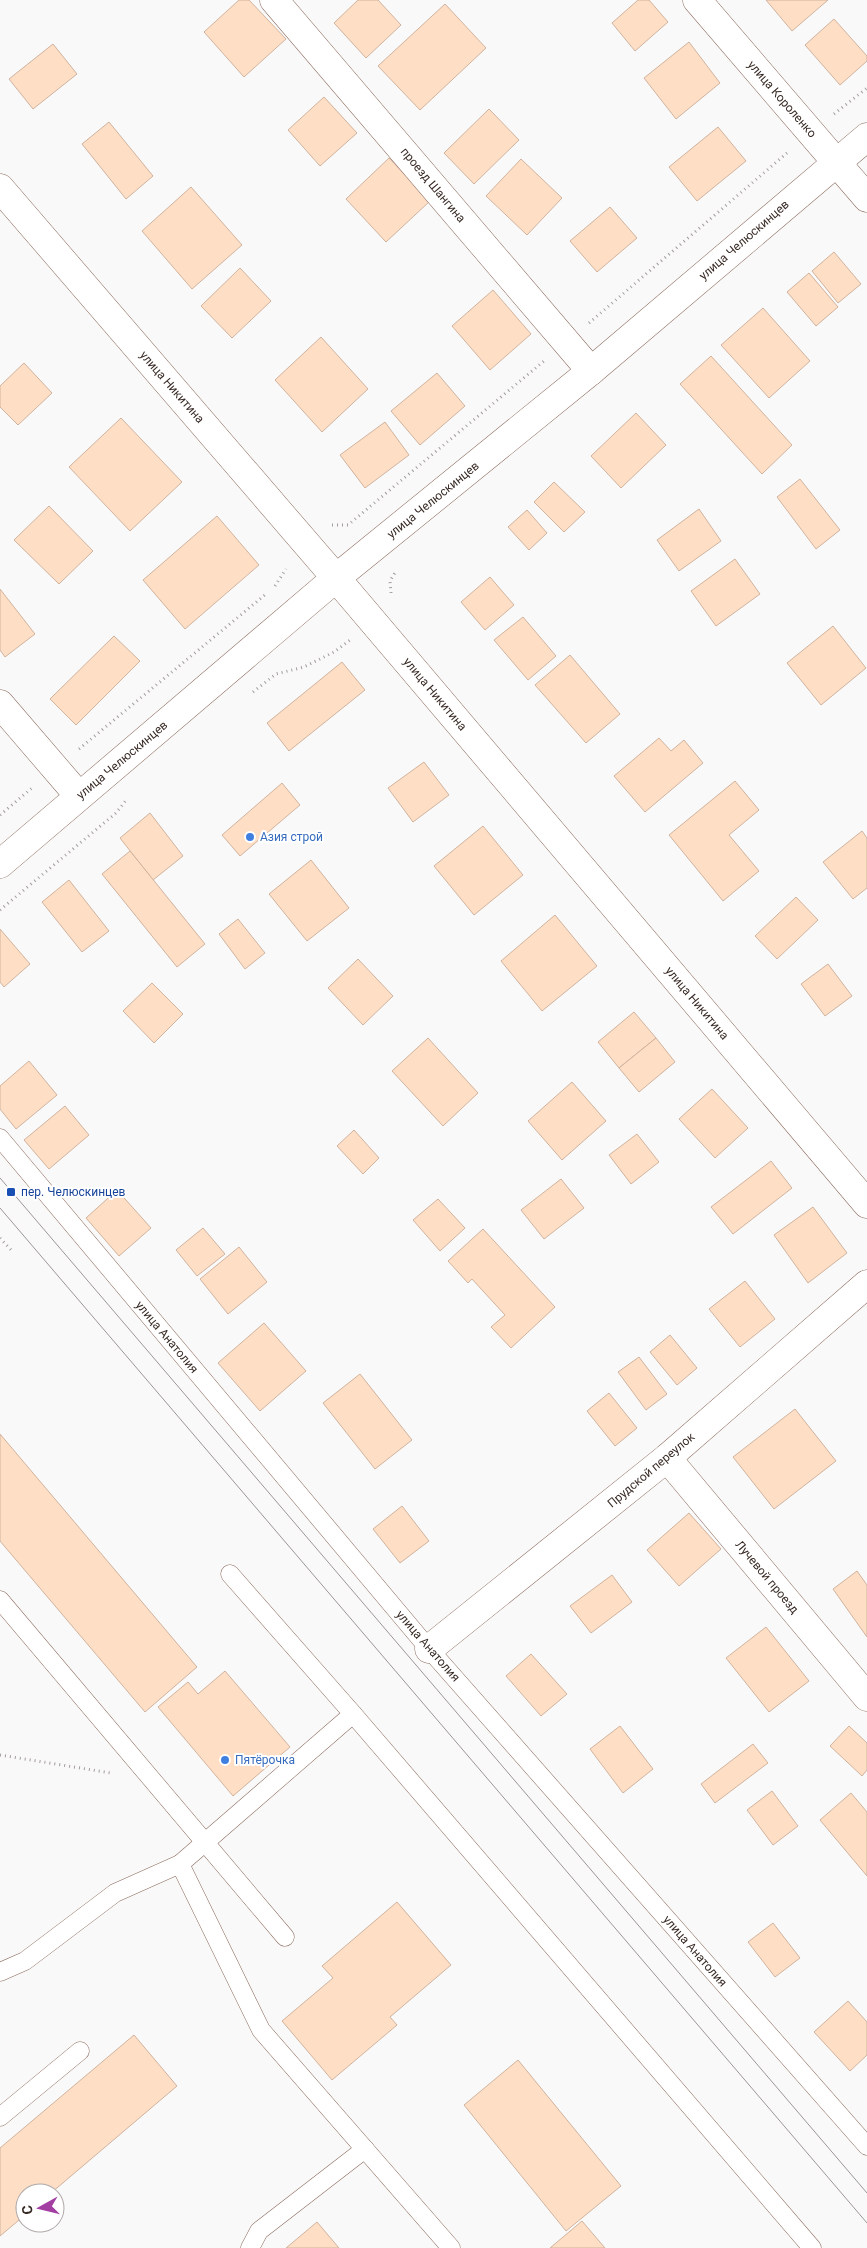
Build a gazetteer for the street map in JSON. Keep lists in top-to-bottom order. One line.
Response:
{"streets":{"street":["улица Короленко","проезд Шангина","улица Челюскинцев","улица Никитина","Прудской переулок","Лучевой проезд"],"lane":["улица Анатолия"]},"crossings":[["улица Короленко","улица Челюскинцев"],["проезд Шангина","улица Челюскинцев"],["улица Челюскинцев","улица Никитина"],["улица Анатолия","Прудской переулок"],["Прудской переулок","Лучевой проезд"]],"places":{"other":["Азия строй","Пятёрочка"],"transit":["пер. Челюскинцев"]},"north":"left"}
